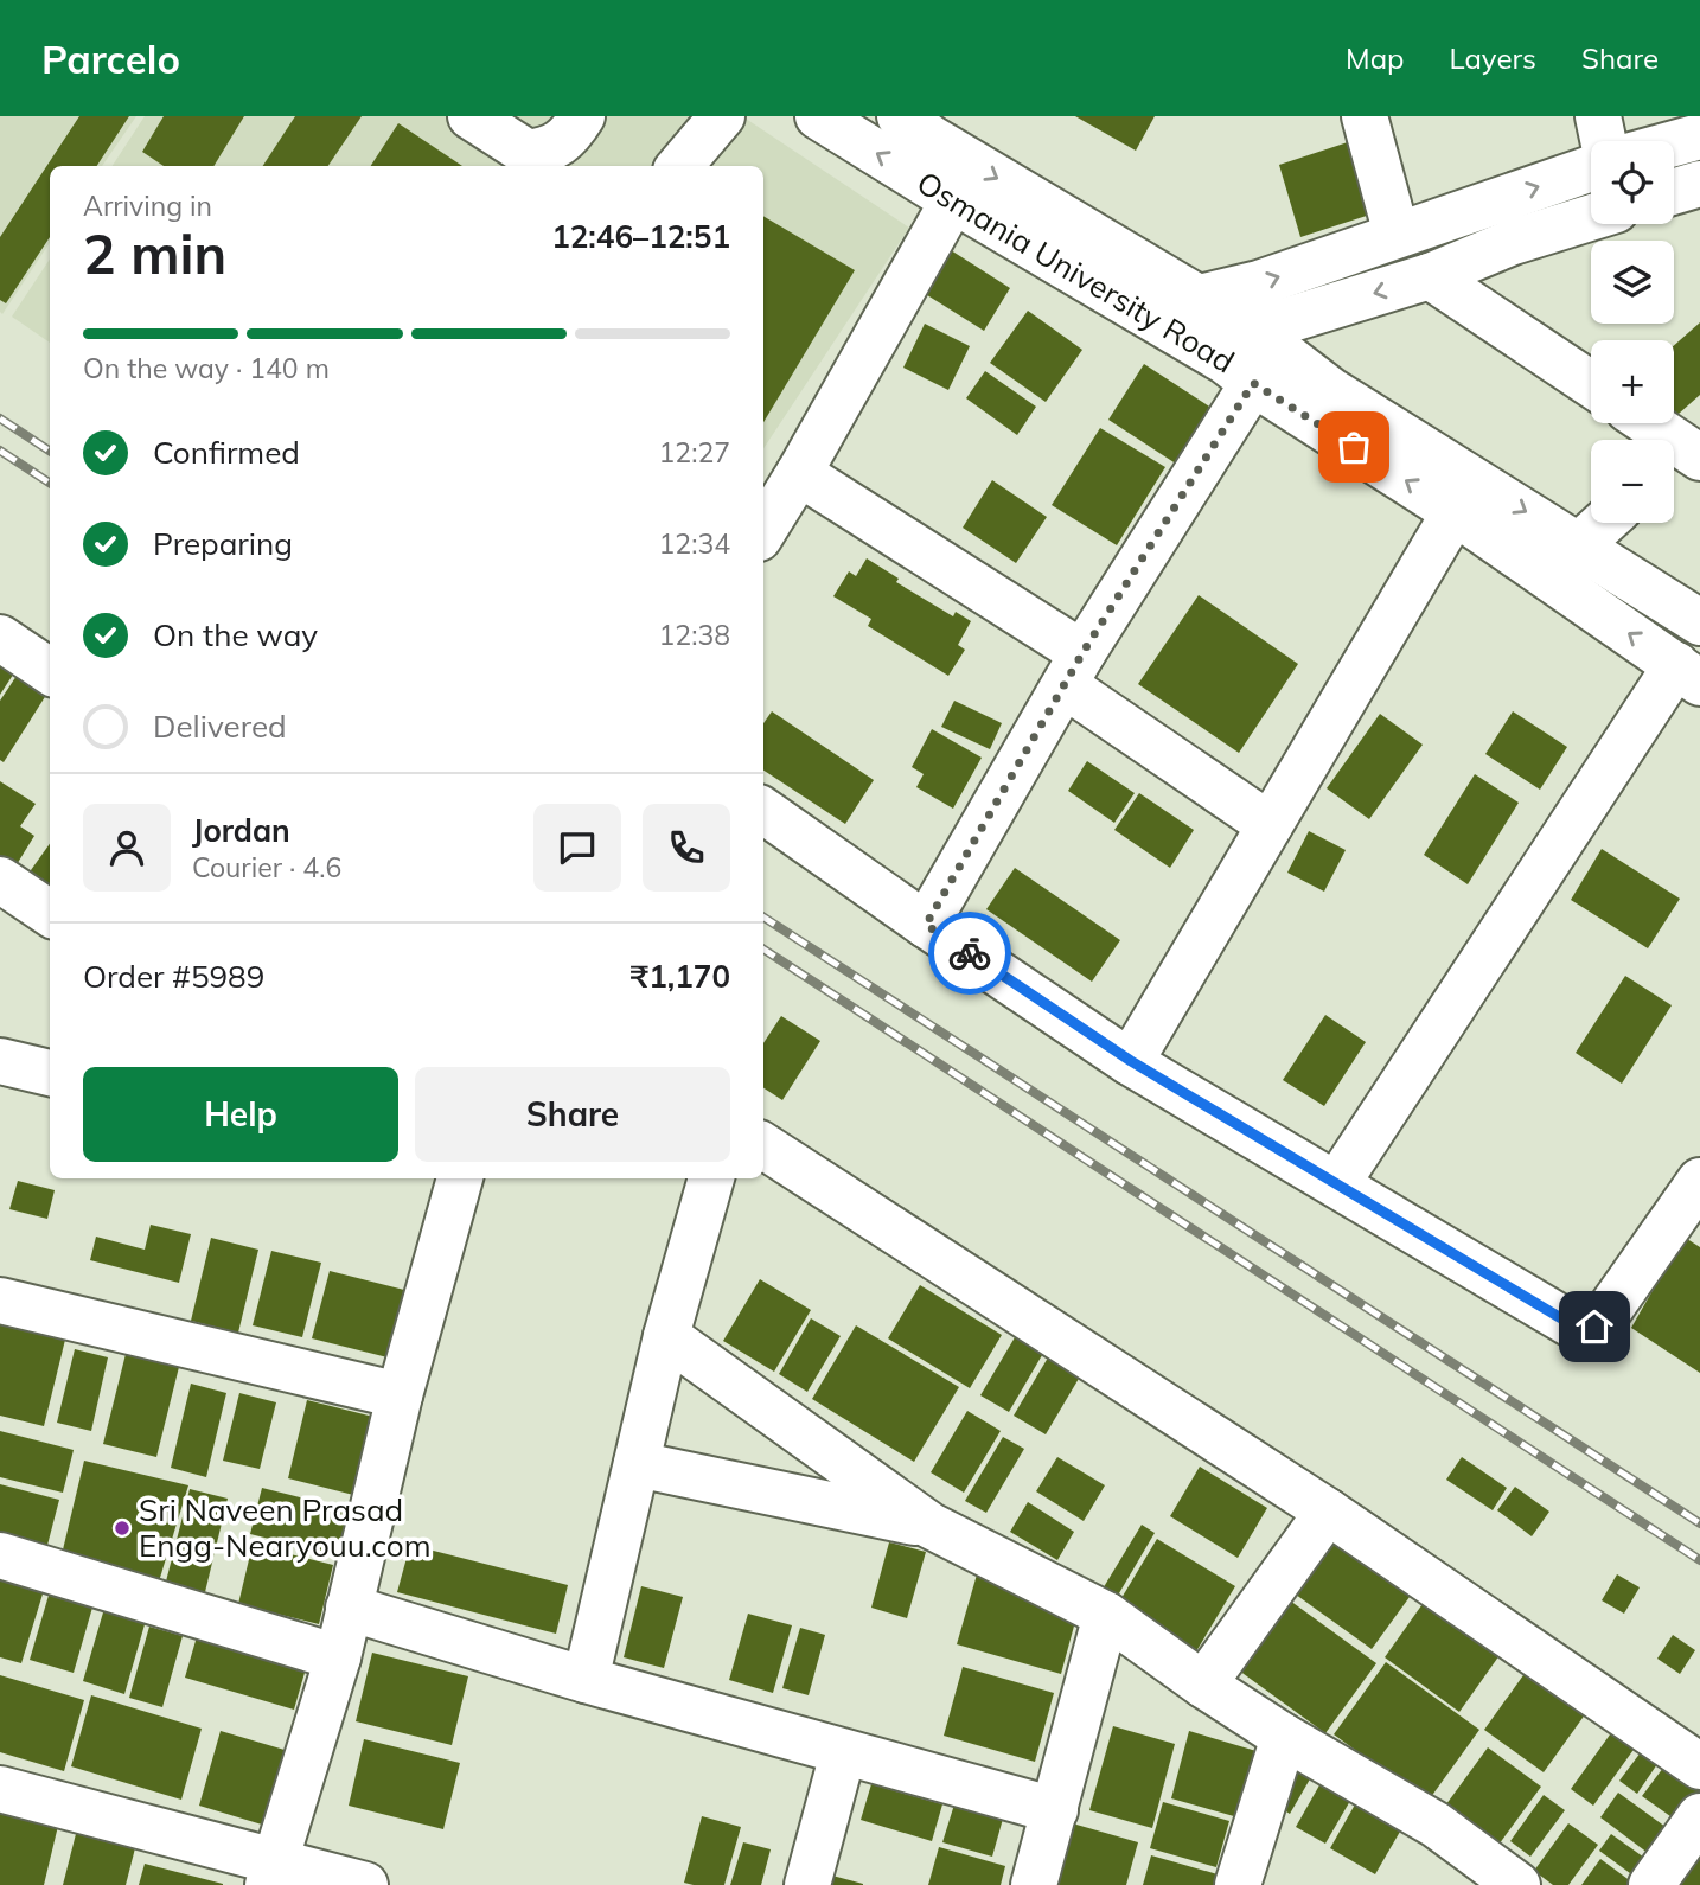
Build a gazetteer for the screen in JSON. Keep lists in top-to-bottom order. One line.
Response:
{"streets":{"street":["Osmania University Road"]},"places":["Sri Naveen Prasad Engg-Nearyouu.com"],"page":{"header":"Parcelo","nav":["Map","Layers","Share"],"map_buttons":["+","−"],"heading":["2 min","Arriving in","12:46–12:51"],"panel":["Jordan","Courier · 4.6","Order #5989","₹1,170"],"bar":"On the way · 140 m","list":[["Confirmed","12:27"],["Preparing","12:34"],["On the way","12:38"],"Delivered"],"buttons":["Help","Share"]}}
